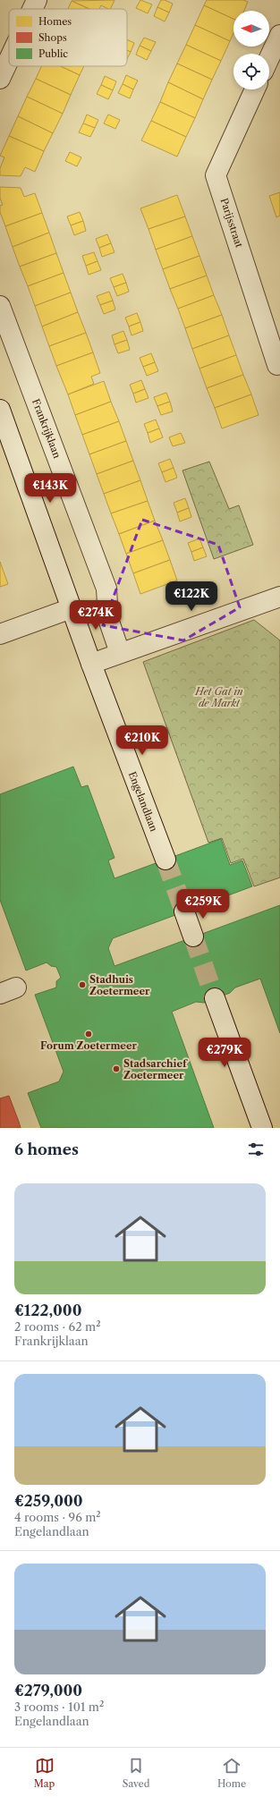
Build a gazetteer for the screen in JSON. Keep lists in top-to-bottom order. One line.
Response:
{"streets":{"street":["Parijsstraat","Frankrijklaan","Engelandlaan"]},"parks":["Het Gat in de Markt"],"places":["Stadhuis Zoetermeer","Forum Zoetermeer","Stadsarchief Zoetermeer"],"legend":["Homes","Shops","Public"],"north":"left","page":{"price":["€143K","€122K","€274K","€210K","€259K","€279K"],"heading":"6 homes","list":[{"name":"€122,000","note":"2 rooms · 62 m² · Frankrijklaan"},{"name":"€259,000","note":"4 rooms · 96 m² · Engelandlaan"},{"name":"€279,000","note":"3 rooms · 101 m² · Engelandlaan"}],"tabs":["Map","Saved","Home"]}}
